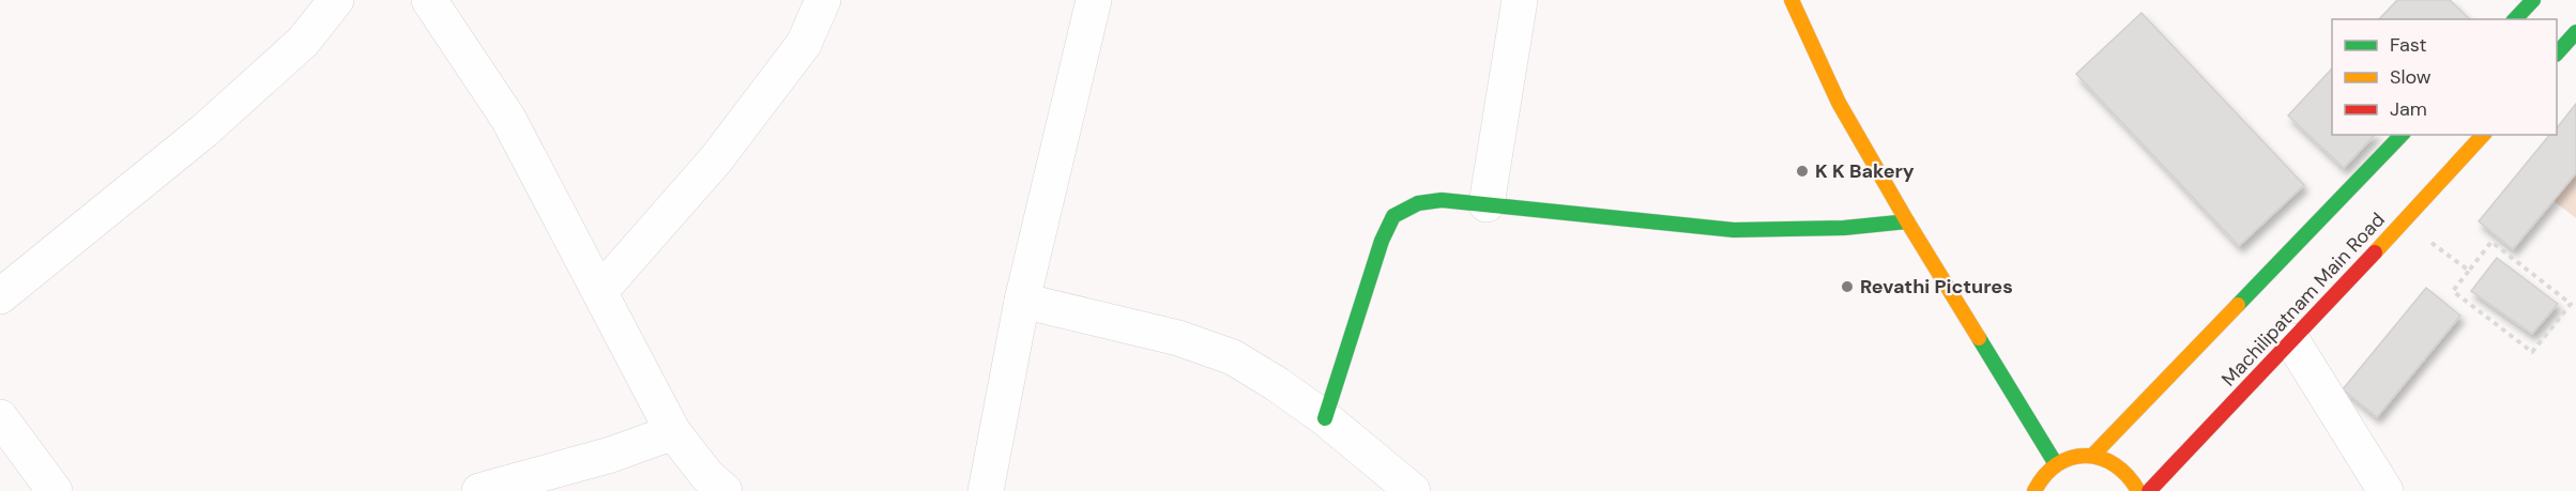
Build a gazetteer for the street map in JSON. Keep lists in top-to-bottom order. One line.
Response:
{"streets":{"street":["Machilipatnam Main Road"]},"places":["K K Bakery","Revathi Pictures"],"legend":["Fast","Slow","Jam"]}
